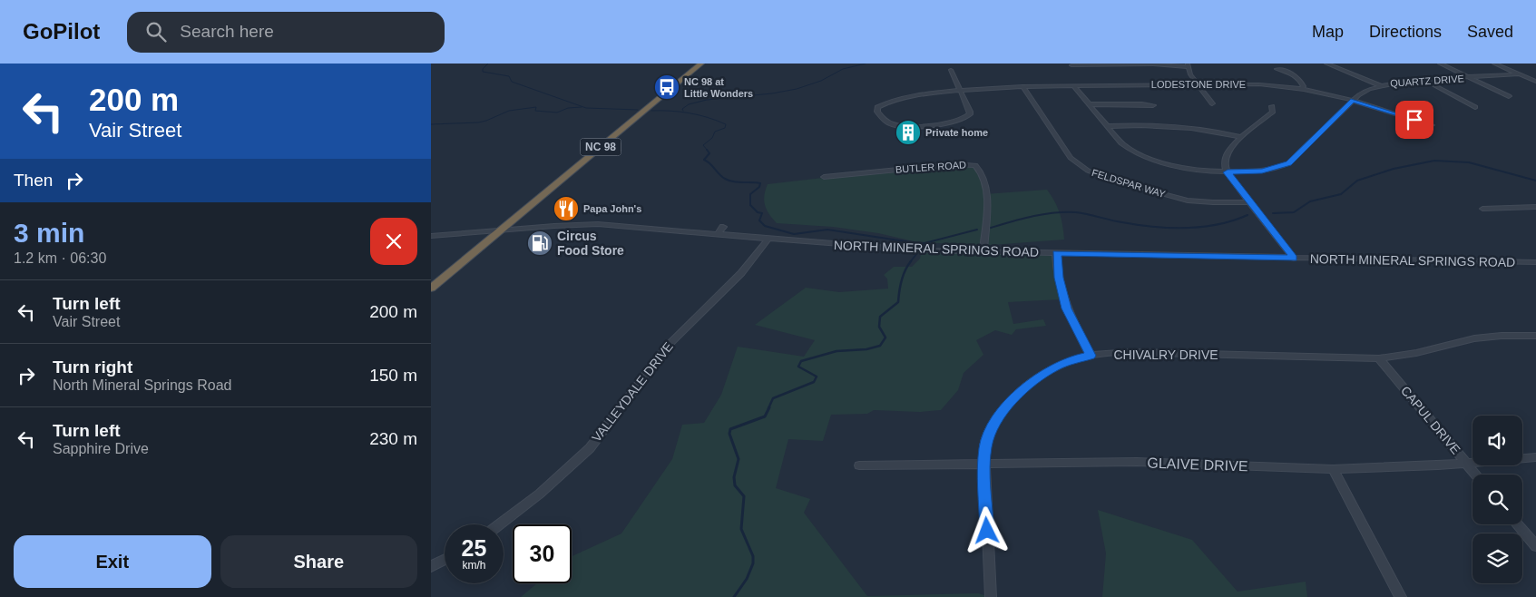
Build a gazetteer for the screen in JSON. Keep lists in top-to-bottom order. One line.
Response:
{"streets":{"highway":["NC 98"],"street":["QUARTZ DRIVE","LODESTONE DRIVE","BUTLER ROAD","FELDSPAR WAY","NORTH MINERAL SPRINGS ROAD","CHIVALRY DRIVE","VALLEYDALE DRIVE","CAPUL DRIVE","GLAIVE DRIVE"]},"crossings":[["QUARTZ DRIVE","LODESTONE DRIVE"],["LODESTONE DRIVE","FELDSPAR WAY"],["NC 98","NORTH MINERAL SPRINGS ROAD"],["BUTLER ROAD","NORTH MINERAL SPRINGS ROAD"],["NORTH MINERAL SPRINGS ROAD","VALLEYDALE DRIVE"],["CHIVALRY DRIVE","CAPUL DRIVE"],["CHIVALRY DRIVE","GLAIVE DRIVE"],["CAPUL DRIVE","GLAIVE DRIVE"]],"places":{"bus stop":["NC 98 at Little Wonders"],"building":["Private home"],"restaurant":["Papa John's"],"fuel station":["Circus Food Store"]},"page":{"header":"GoPilot","search":"Search here","nav":["Map","Directions","Saved"],"turn":["200 m","Vair Street"],"then":"Then","heading":["3 min","1.2 km · 06:30"],"list":[{"name":"Turn left","note":"Vair Street","value":"200 m"},{"name":"Turn right","note":"North Mineral Springs Road","value":"150 m"},{"name":"Turn left","note":"Sapphire Drive","value":"230 m"}],"speed":"25 km/h","limit":"30","buttons":["Exit","Share"]}}
